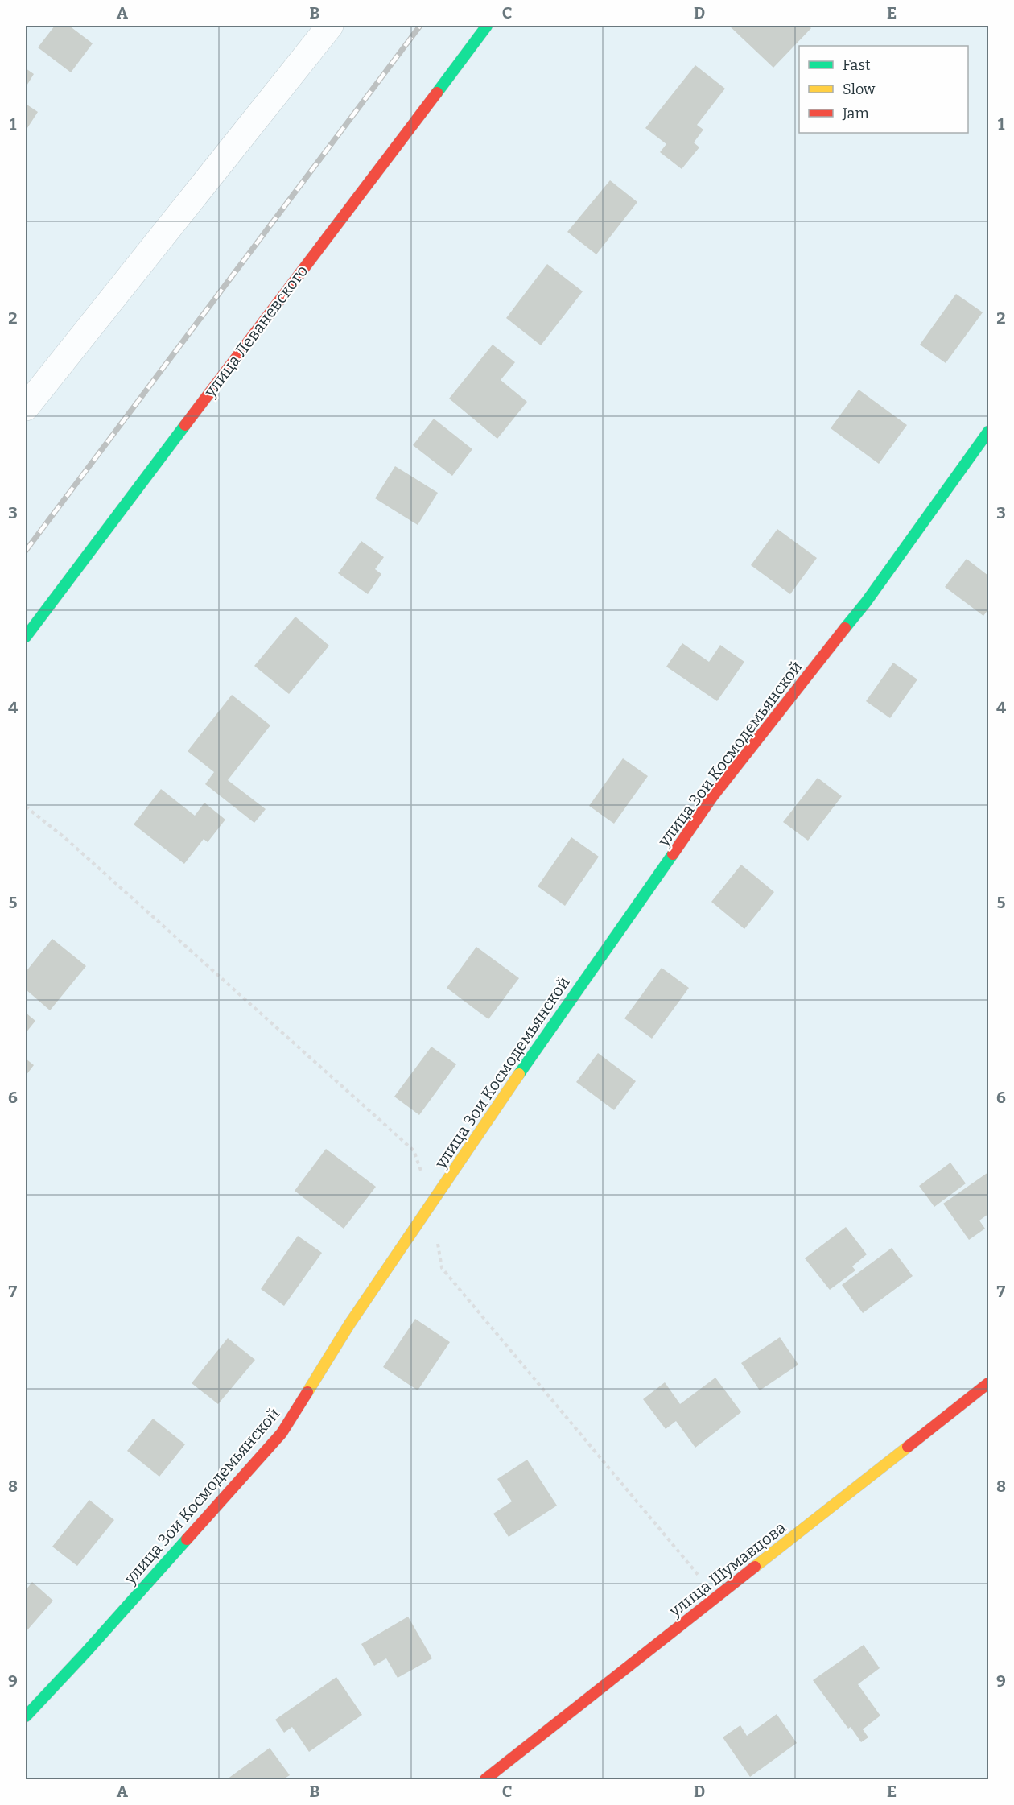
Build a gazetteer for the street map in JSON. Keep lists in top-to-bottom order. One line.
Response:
{"streets":{"street":["улица Леваневского","улица Зои Космодемьянской","улица Шумавцова"]},"legend":["Fast","Slow","Jam"],"grid":{"columns":["A","B","C","D","E"],"rows":["1","2","3","4","5","6","7","8","9"]}}
